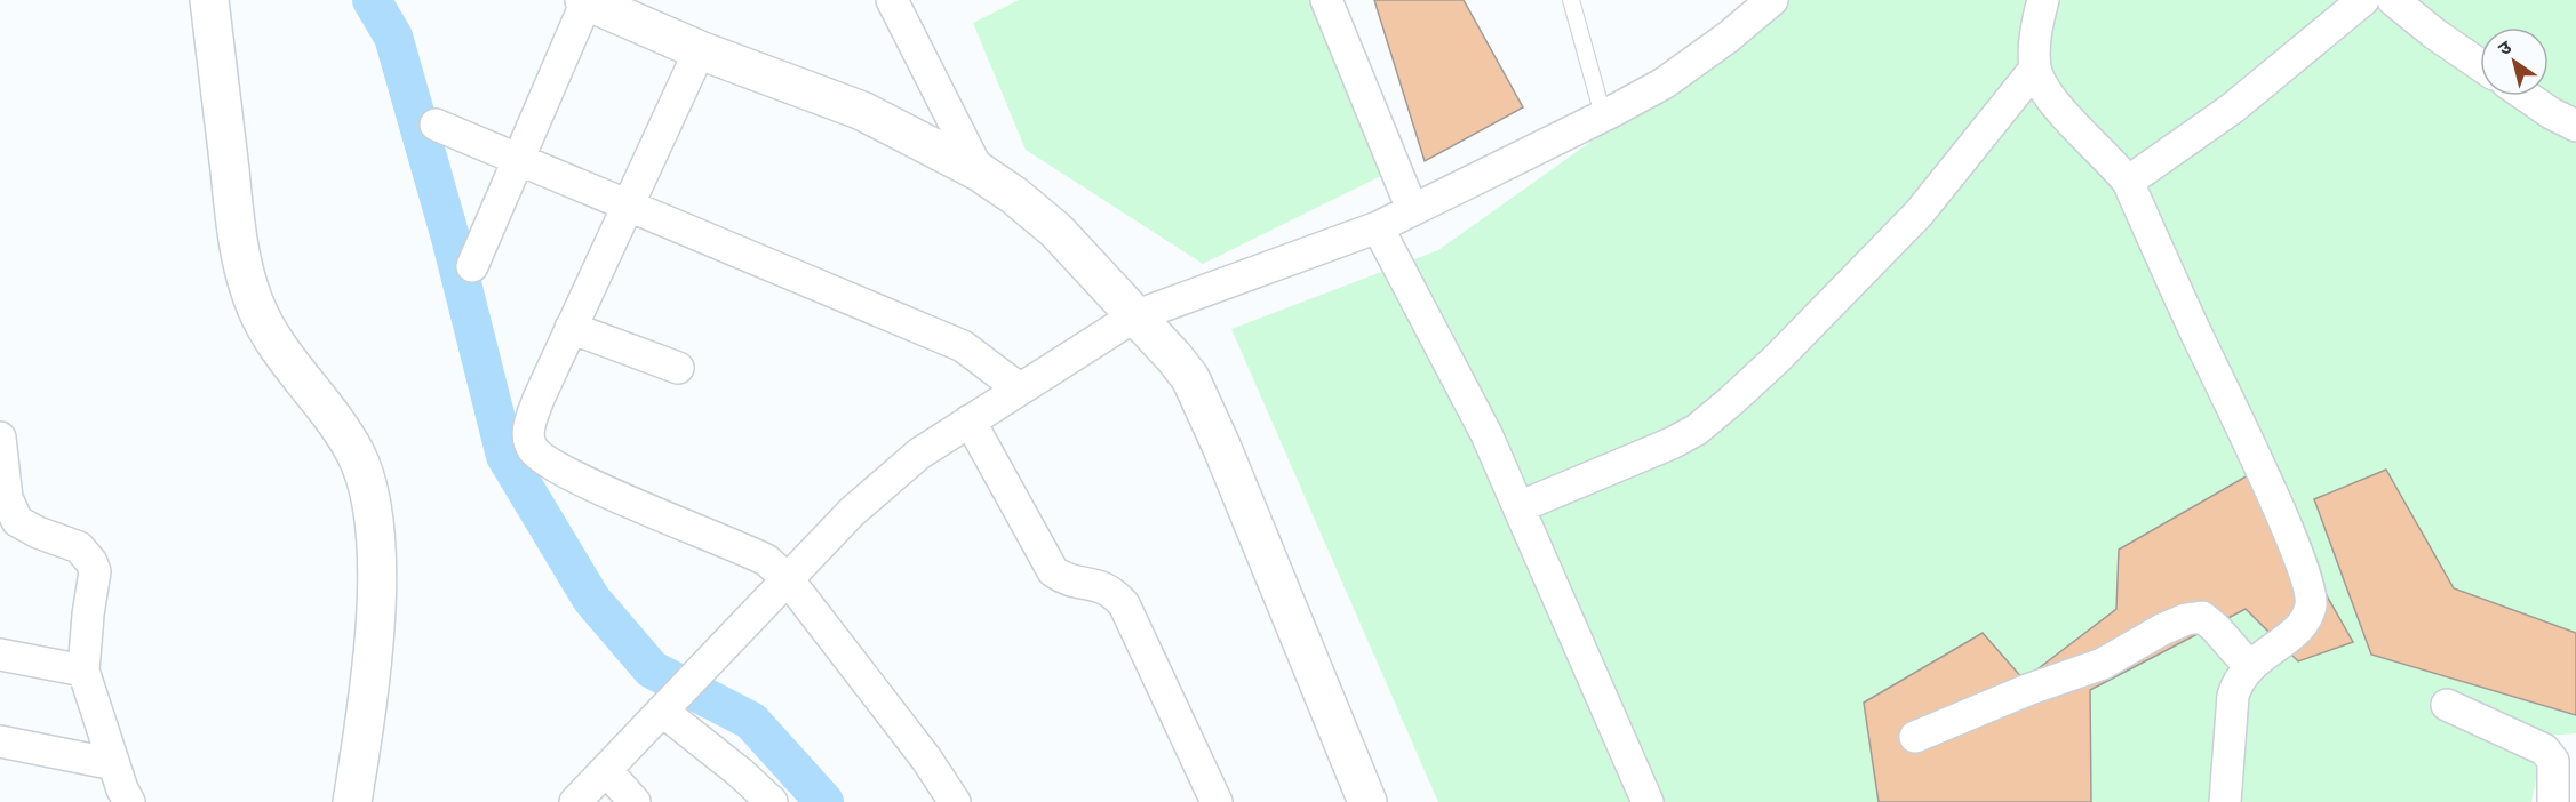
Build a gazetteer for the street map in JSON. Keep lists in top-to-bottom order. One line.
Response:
{"north":"top left"}
